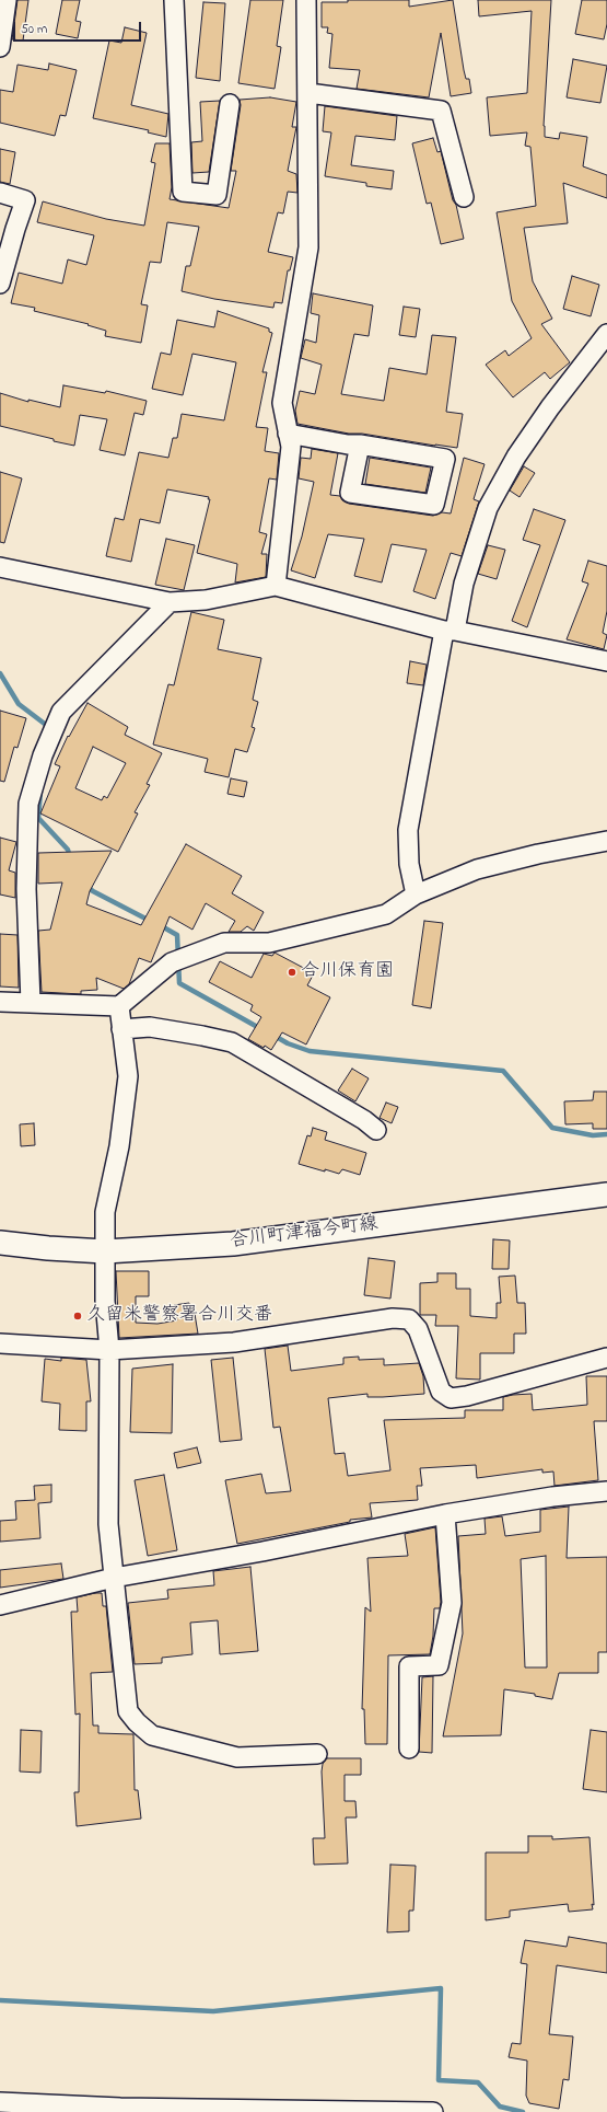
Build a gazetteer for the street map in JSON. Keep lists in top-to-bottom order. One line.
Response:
{"streets":{"street":["合川町津福今町線"]},"places":["合川保育園","久留米警察署合川交番"],"scale_bar":"50 m"}
